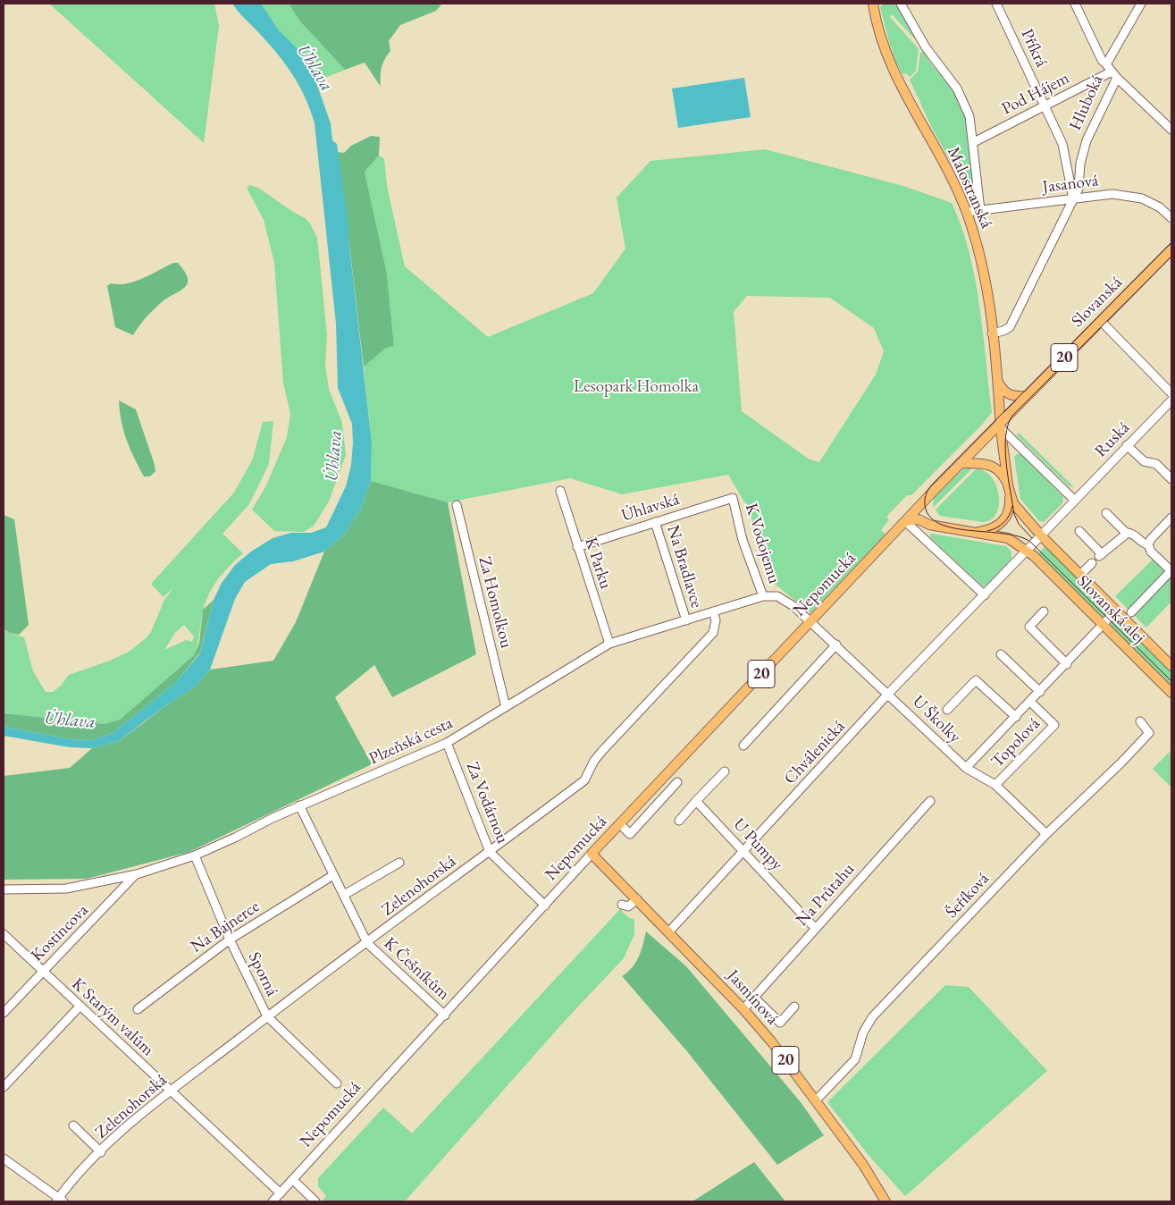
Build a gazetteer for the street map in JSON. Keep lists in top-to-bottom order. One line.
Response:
{"streets":{"main road":["Malostranská","Slovanská","20","Nepomucká","Slovanská alej","Jasmínová"],"street":["Příkrá","Pod Hájem","Hluboká","Jasanová","Ruská","Úhlavská","K Vodojemu","K Parku","Na Bradlavce","Za Homolkou","U Školky","Plzeňská cesta","Topolová","Chválenická","Za Vodárnou","U Pumpy","Zelenohorská","Na Průtahu","Šeříková","Na Bajnerce","Kostincova","K Češníkům","Sporná","K Starým valům"]},"crossings":[["Příkrá","Pod Hájem"],["Příkrá","Hluboká"],["Pod Hájem","Hluboká"],["Pod Hájem","Malostranská"],["Hluboká","Jasanová"],["Hluboká","Malostranská"],["Jasanová","Malostranská"],["Malostranská","20"],["Malostranská","Slovanská alej"],["Slovanská","20"],["20","Nepomucká"],["20","Slovanská alej"],["Ruská","Slovanská alej"],["Ruská","Chválenická"],["Úhlavská","K Vodojemu"],["Úhlavská","K Parku"],["Úhlavská","Na Bradlavce"],["K Vodojemu","Plzeňská cesta"],["K Parku","Plzeňská cesta"],["Na Bradlavce","Plzeňská cesta"],["Nepomucká","U Školky"],["Nepomucká","Plzeňská cesta"],["Nepomucká","Za Vodárnou"],["Nepomucká","K Češníkům"],["Nepomucká","Jasmínová"],["Nepomucká","K Starým valům"],["Za Homolkou","Plzeňská cesta"],["Slovanská alej","Topolová"],["Slovanská alej","Chválenická"],["U Školky","Plzeňská cesta"],["U Školky","Topolová"],["U Školky","Chválenická"],["U Školky","Šeříková"],["Plzeňská cesta","Za Vodárnou"],["Plzeňská cesta","Zelenohorská"],["Plzeňská cesta","Kostincova"],["Plzeňská cesta","K Češníkům"],["Plzeňská cesta","Sporná"],["Chválenická","U Pumpy"],["Chválenická","Jasmínová"],["Za Vodárnou","Zelenohorská"],["U Pumpy","Na Průtahu"],["Zelenohorská","K Češníkům"],["Zelenohorská","Sporná"],["Zelenohorská","K Starým valům"],["Na Průtahu","Jasmínová"],["Šeříková","Jasmínová"],["Na Bajnerce","K Češníkům"],["Na Bajnerce","Sporná"],["Kostincova","K Starým valům"]],"water":["Úhlava"],"parks":["Lesopark Homolka"]}
